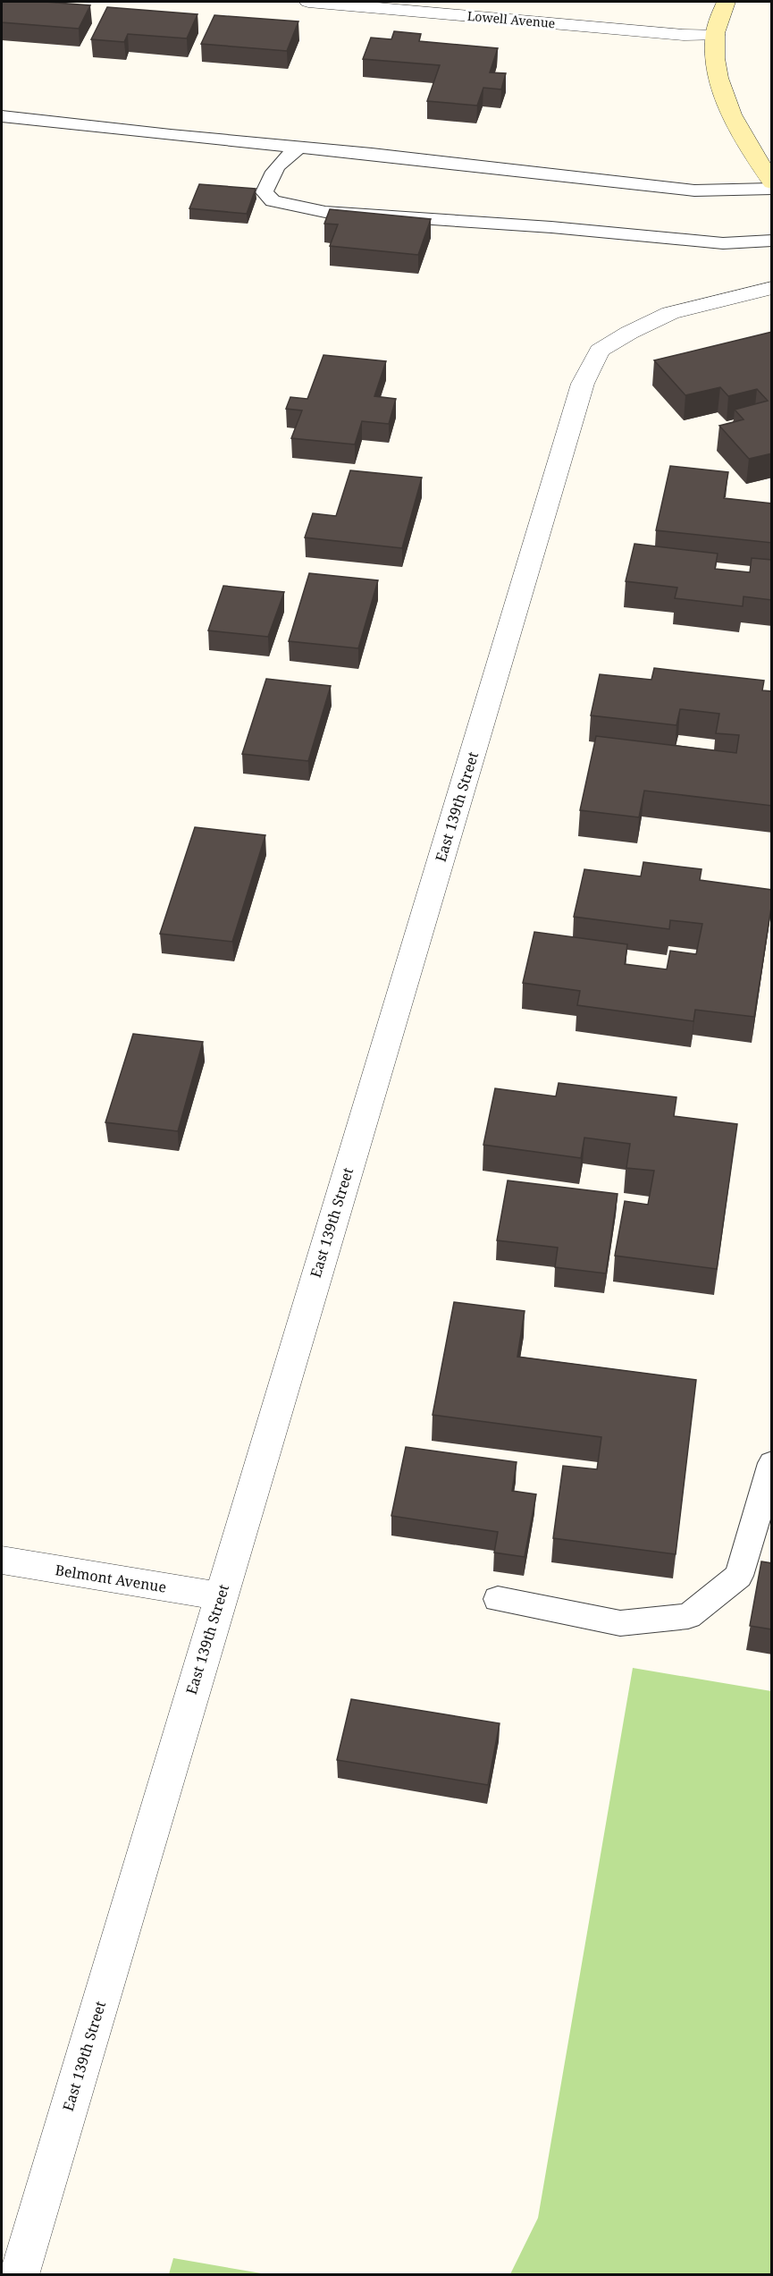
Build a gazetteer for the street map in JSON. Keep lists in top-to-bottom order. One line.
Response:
{"streets":{"street":["Lowell Avenue","East 139th Street","Belmont Avenue"]},"crossings":[["East 139th Street","Belmont Avenue"]]}
